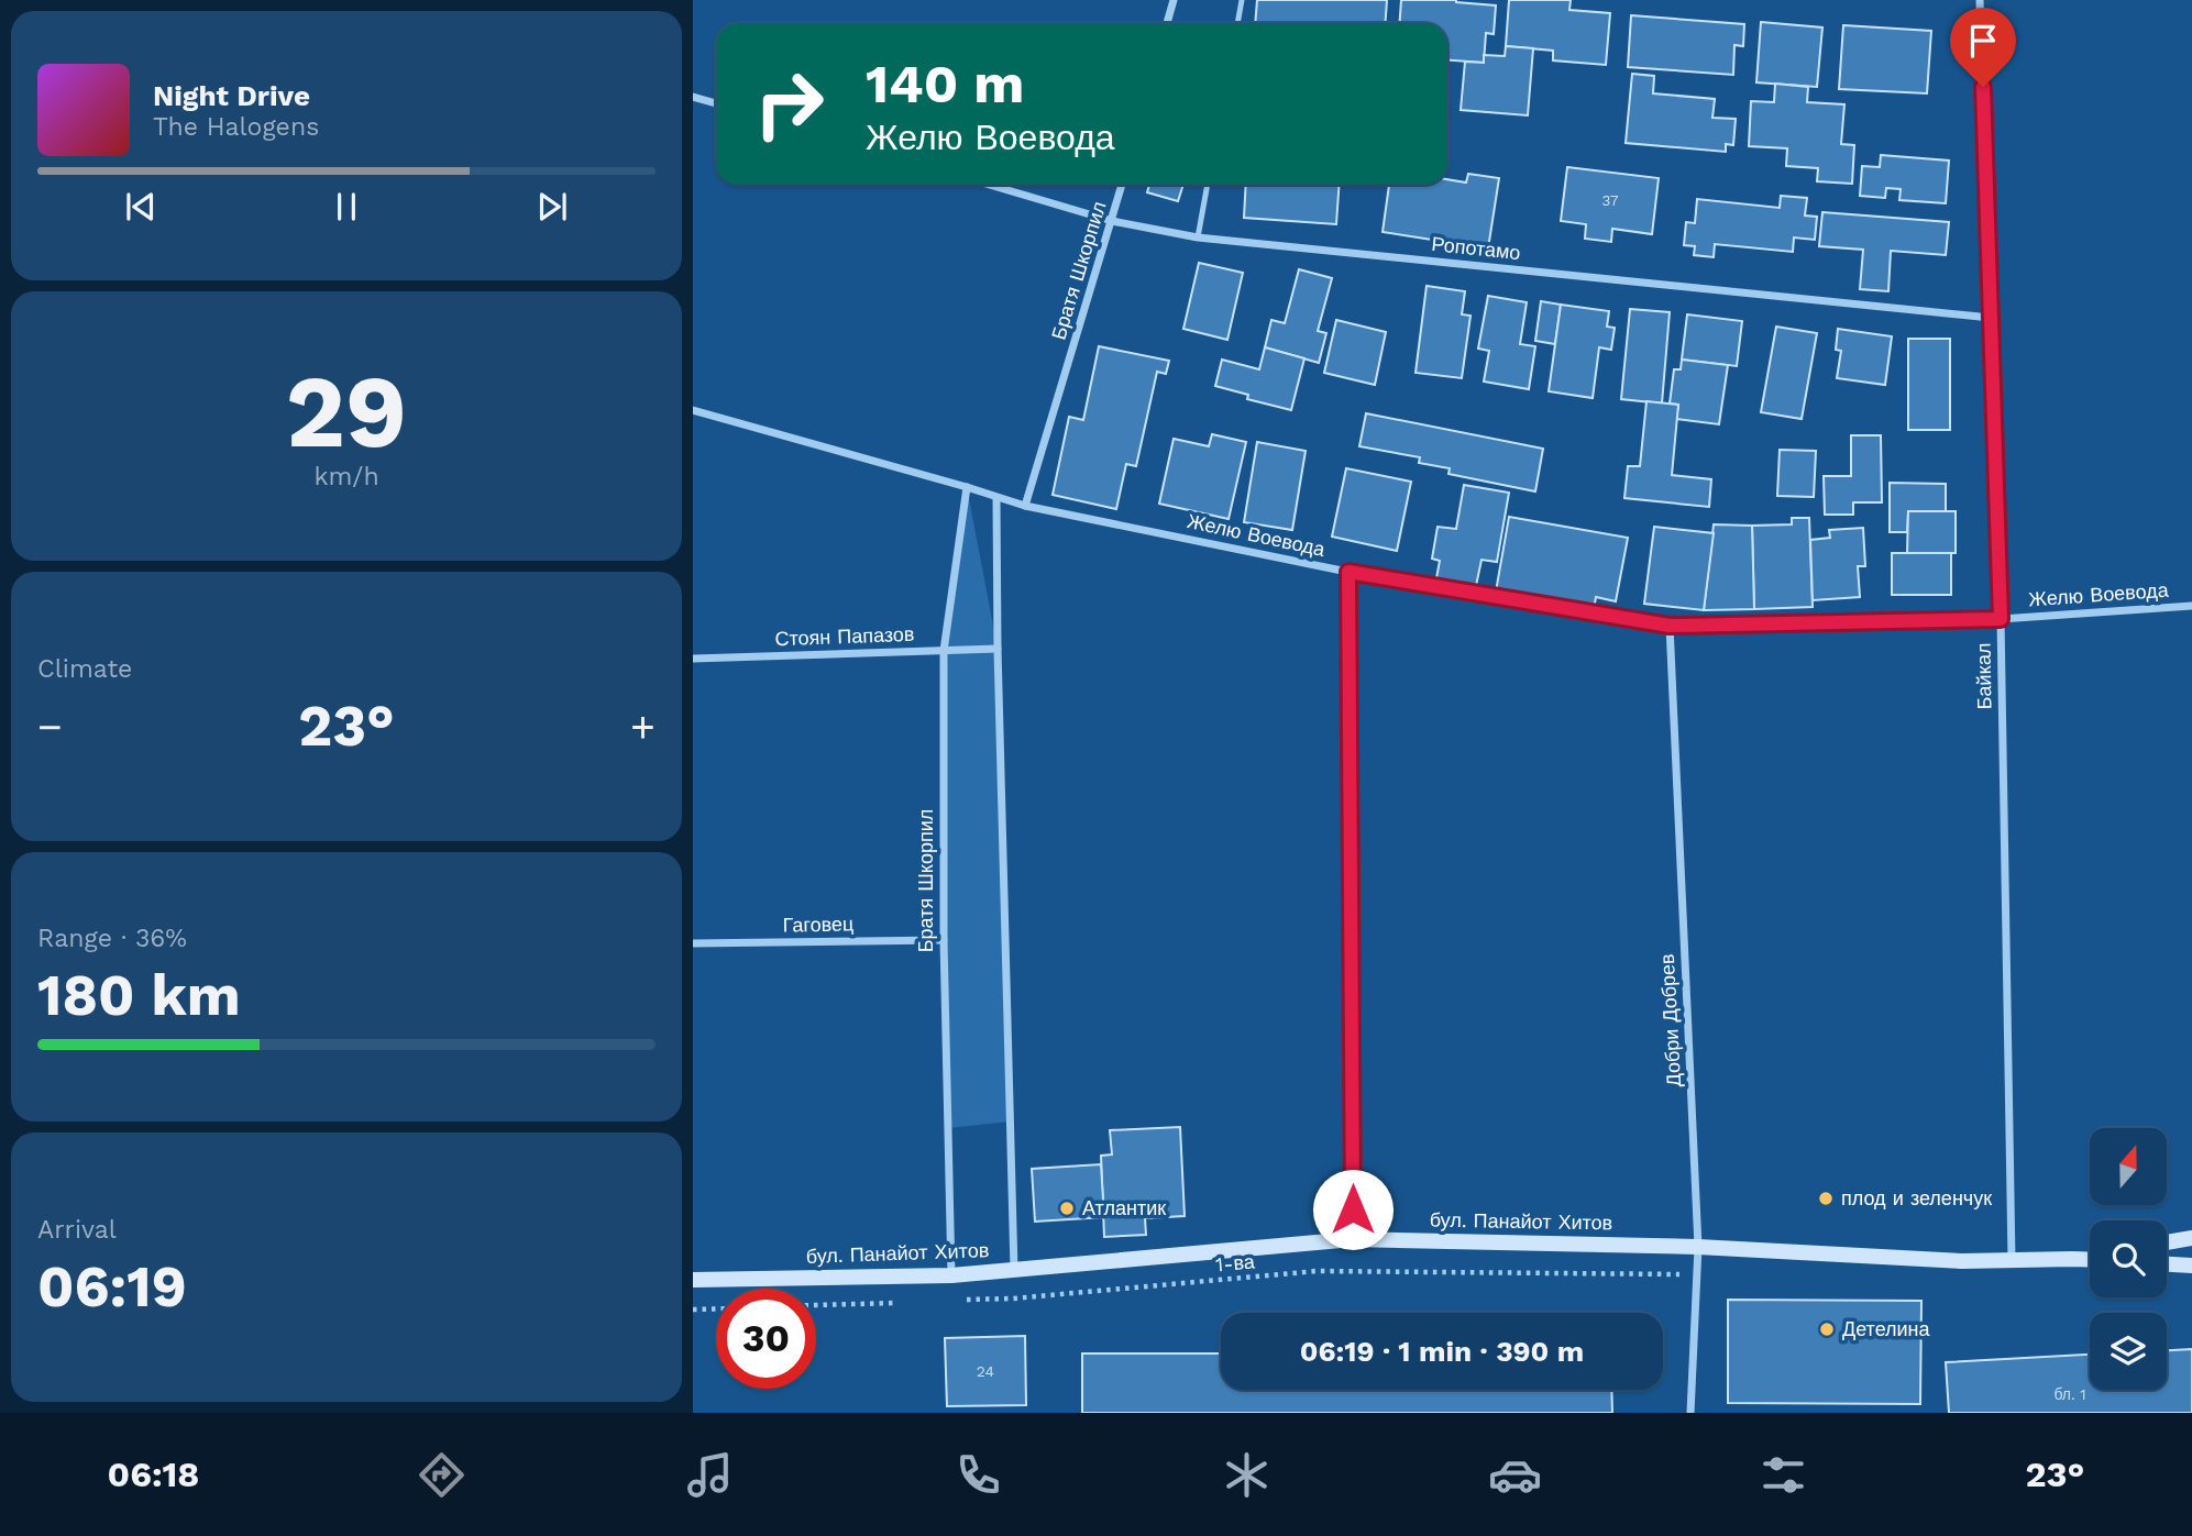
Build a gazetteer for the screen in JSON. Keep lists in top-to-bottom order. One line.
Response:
{"streets":{"street":["Ропотамо","Братя Шкорпил","Желю Воевода","Стоян Папазов","Байкал","Гаговец","Добри Добрев","бул. Панайот Хитов"],"path":["1-ва"]},"crossings":[["Ропотамо","Братя Шкорпил"],["Ропотамо","Байкал"],["Братя Шкорпил","Желю Воевода"],["Братя Шкорпил","Стоян Папазов"],["Братя Шкорпил","Гаговец"],["Братя Шкорпил","бул. Панайот Хитов"],["Желю Воевода","Байкал"],["Желю Воевода","Добри Добрев"],["Байкал","бул. Панайот Хитов"],["Добри Добрев","бул. Панайот Хитов"],["Добри Добрев","1-ва"]],"places":["плод и зеленчук","Атлантик","Детелина"],"house_numbers":["37","24","бл. 1"],"north":"top","page":{"turn":["140 m","Желю Воевода"],"song":["Night Drive","The Halogens"],"tile":[["29","km/h"],"Climate",["Range · 36%","180 km"],["Arrival","06:19"]],"heat":["−","23°","+"],"limit":"30","trip":"06:19 · 1 min · 390 m","tabs":["06:18","23°"]}}
